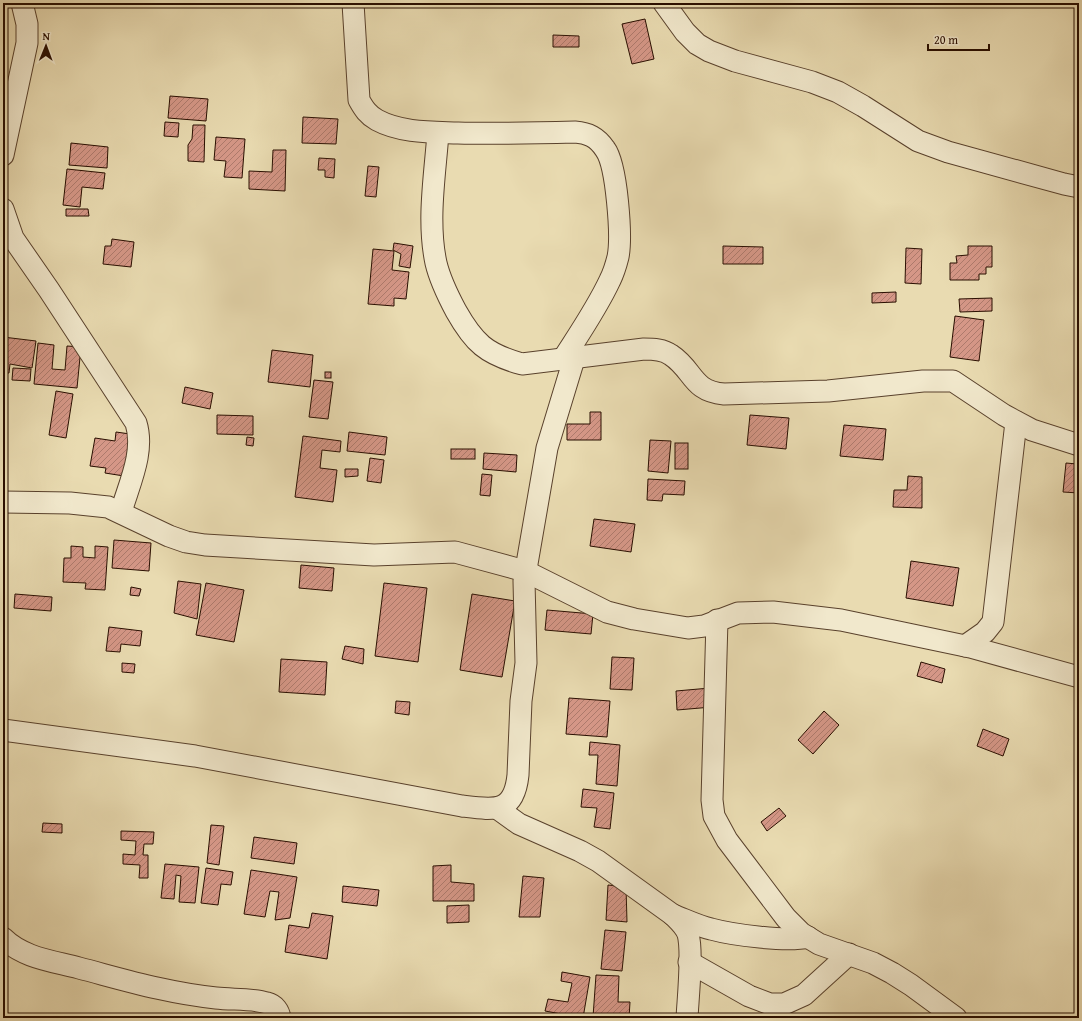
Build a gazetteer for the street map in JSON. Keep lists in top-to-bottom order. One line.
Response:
{"scale_bar":"20 m","north":"top"}
